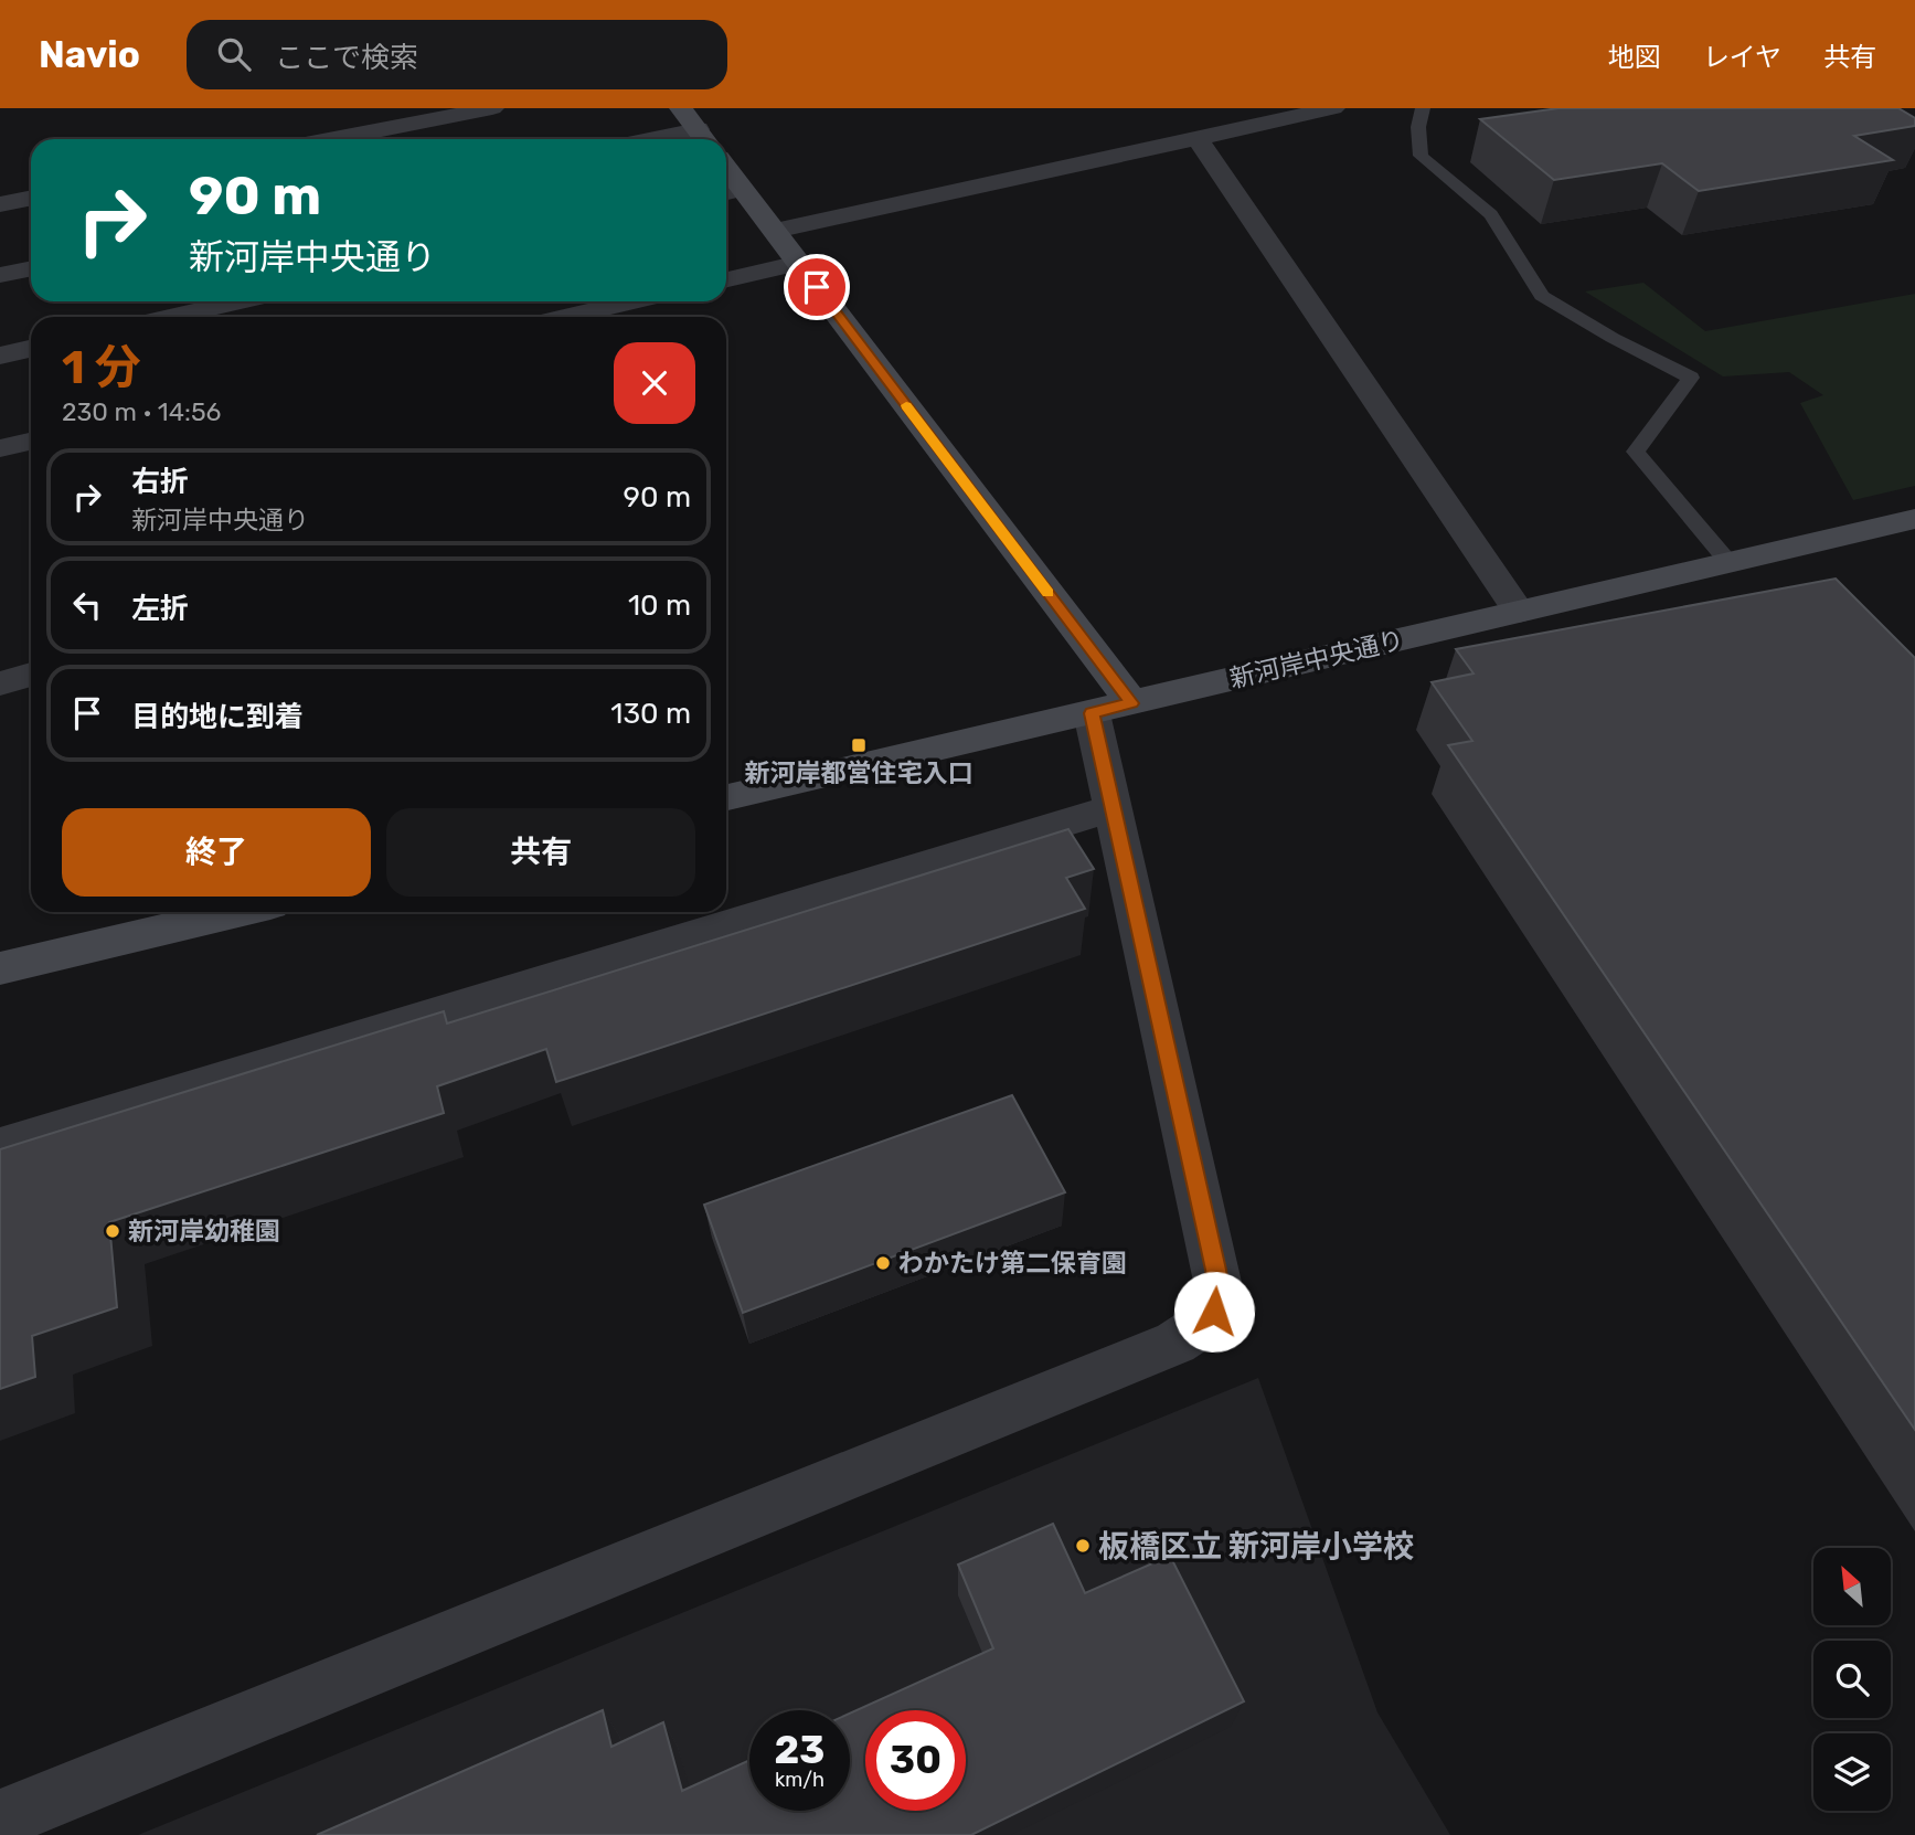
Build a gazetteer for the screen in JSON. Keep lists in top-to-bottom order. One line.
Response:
{"streets":{"street":["新河岸中央通り"]},"places":{"transit":["新河岸都営住宅入口"],"other":["新河岸幼稚園","わかたけ第二保育園","板橋区立 新河岸小学校"]},"north":"top left","page":{"header":"Navio","search":"ここで検索","nav":["地図","レイヤ","共有"],"turn":["90 m","新河岸中央通り"],"heading":["1 分","230 m · 14:56"],"list":[{"name":"右折","note":"新河岸中央通り","value":"90 m"},{"name":"左折","value":"10 m"},{"name":"目的地に到着","value":"130 m"}],"buttons":["終了","共有"],"speed":"23 km/h","limit":"30"}}
